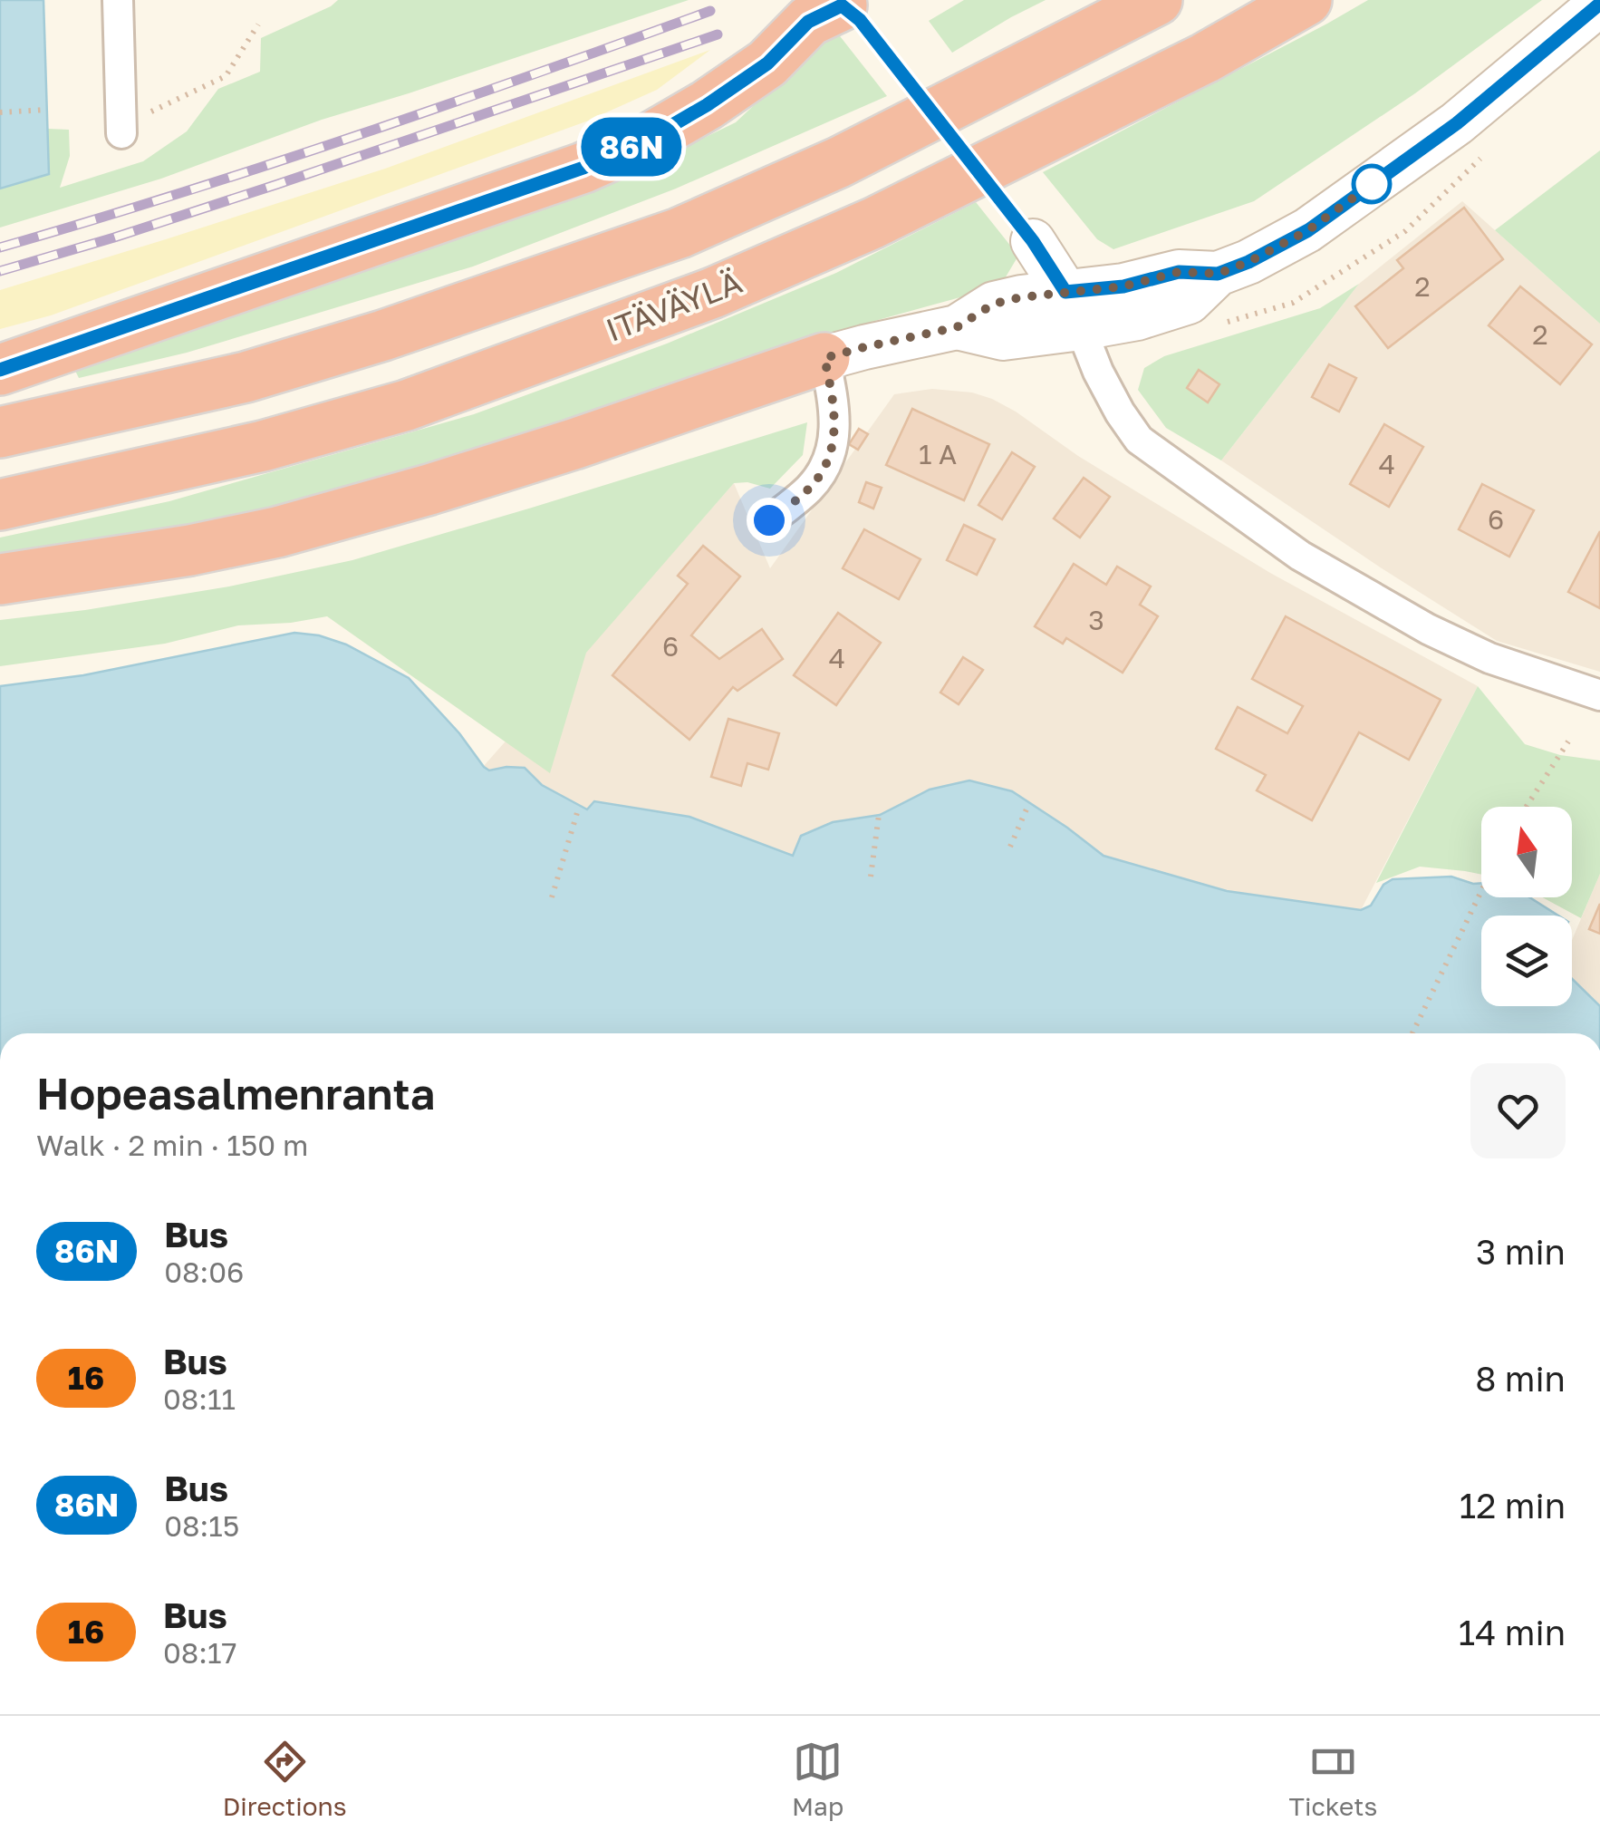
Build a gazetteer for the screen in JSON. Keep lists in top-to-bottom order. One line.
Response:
{"streets":{"highway":["ITÄVÄYLÄ"]},"lines":["bus line 86N"],"house_numbers":["2","2","1 A","4","6","3","6","4"],"north":"top","page":{"on_map":"86N","heading":["Hopeasalmenranta","Walk · 2 min · 150 m"],"list":[{"mark":"86N","name":"Bus","note":"08:06","value":"3 min"},{"mark":"16","name":"Bus","note":"08:11","value":"8 min"},{"mark":"86N","name":"Bus","note":"08:15","value":"12 min"},{"mark":"16","name":"Bus","note":"08:17","value":"14 min"}],"tabs":["Directions","Map","Tickets"]}}
